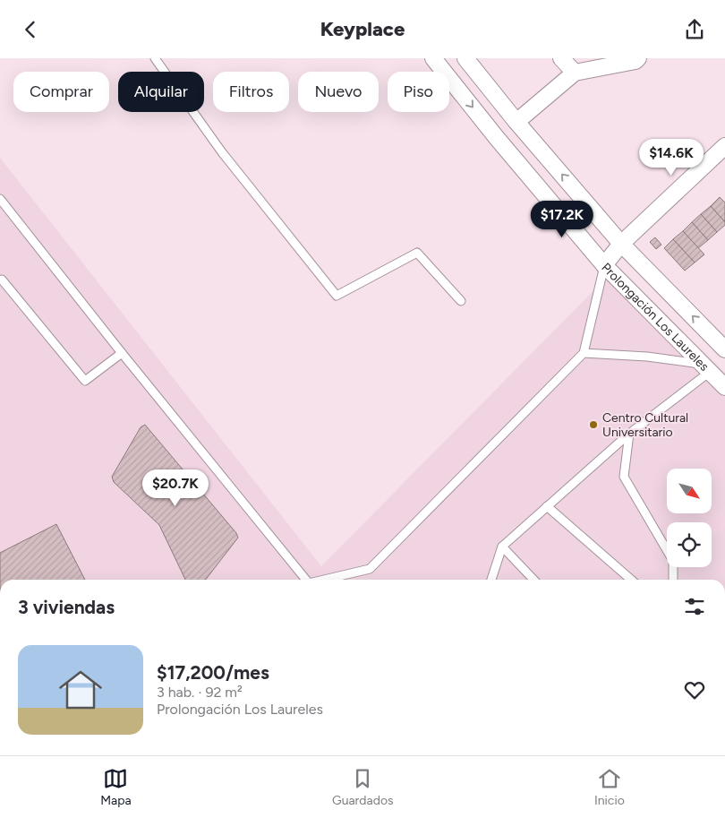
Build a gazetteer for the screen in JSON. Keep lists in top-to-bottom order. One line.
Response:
{"streets":{"street":["Prolongación Los Laureles"]},"places":["Centro Cultural Universitario"],"north":"bottom right","page":{"header":"Keyplace","chip":["Comprar","Alquilar","Filtros","Nuevo","Piso"],"price":["$14.6K","$17.2K","$20.7K"],"heading":"3 viviendas","list":[{"name":"$17,200/mes","note":"3 hab. · 92 m² · Prolongación Los Laureles"}],"tabs":["Mapa","Guardados","Inicio"]}}
